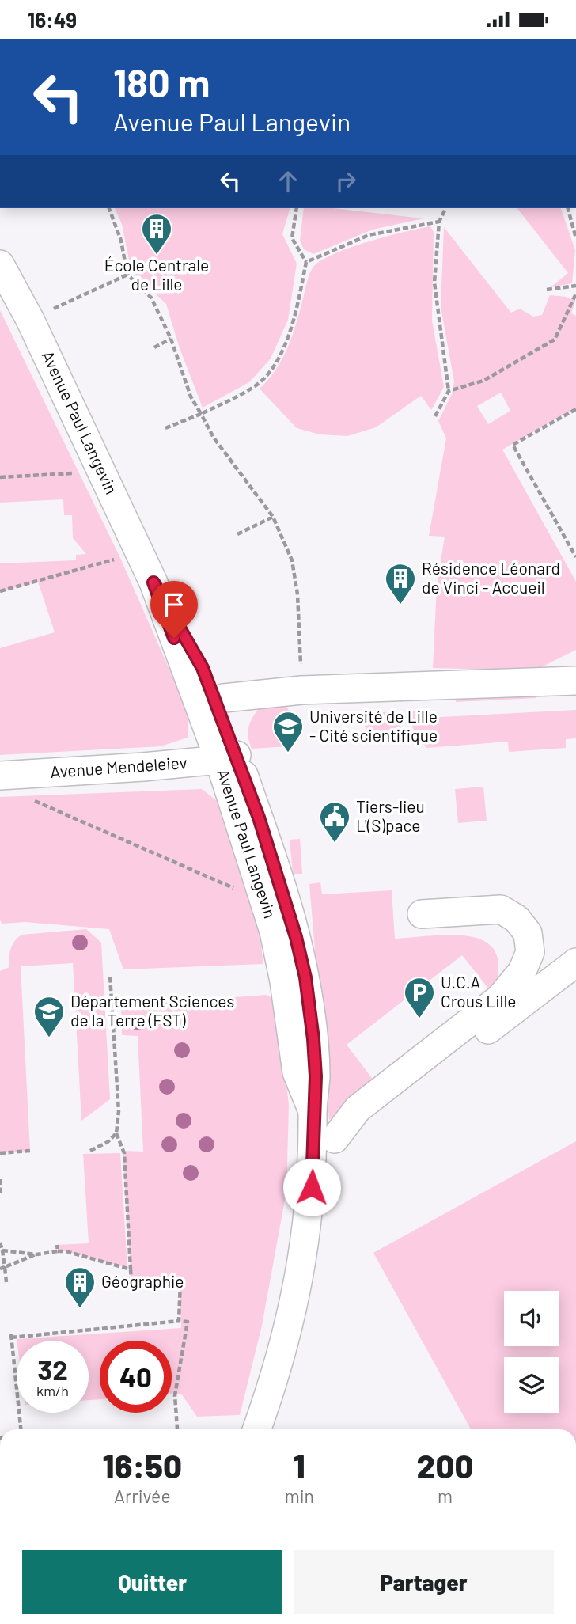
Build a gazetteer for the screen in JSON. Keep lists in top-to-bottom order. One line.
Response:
{"streets":{"street":["Avenue Paul Langevin","Avenue Mendeleiev"]},"crossings":[["Avenue Paul Langevin","Avenue Mendeleiev"]],"places":{"building":["École Centrale de Lille","Résidence Léonard de Vinci - Accueil","Géographie"],"school or university":["Université de Lille ‐ Cité scientifique","Département Sciences de la Terre (FST)"],"public building":["Tiers-lieu L'(S)pace"],"parking":["U.C.A Crous Lille"]},"page":{"status":"16:49","turn":["180 m","Avenue Paul Langevin"],"speed":"32 km/h","limit":"40","eta":["16:50","Arrivée","1","min","200","m"],"buttons":["Quitter","Partager"]}}
